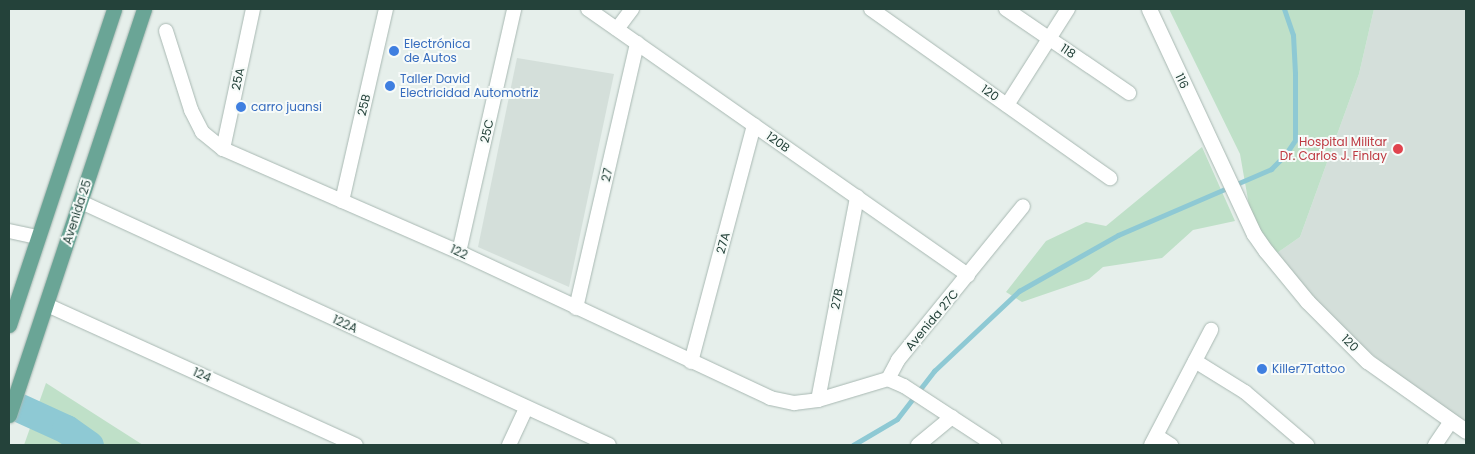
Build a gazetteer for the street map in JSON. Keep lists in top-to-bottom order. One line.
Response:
{"streets":{"main road":["Avenida 25"],"street":["118","25A","116","120","25B","25C","120B","27","27A","122","27B","Avenida 27C","122A","124"]},"crossings":[["25A","122"],["116","120"],["25B","122"],["25C","122"],["120B","27"],["120B","27A"],["120B","27B"],["120B","Avenida 27C"],["27","122"],["Avenida 25","122A"],["Avenida 25","124"],["27A","122"],["122","27B"]],"places":["Electrónica de Autos","Taller David Electricidad Automotriz","carro juansi","Hospital Militar Dr. Carlos J. Finlay","Killer7Tattoo"]}
